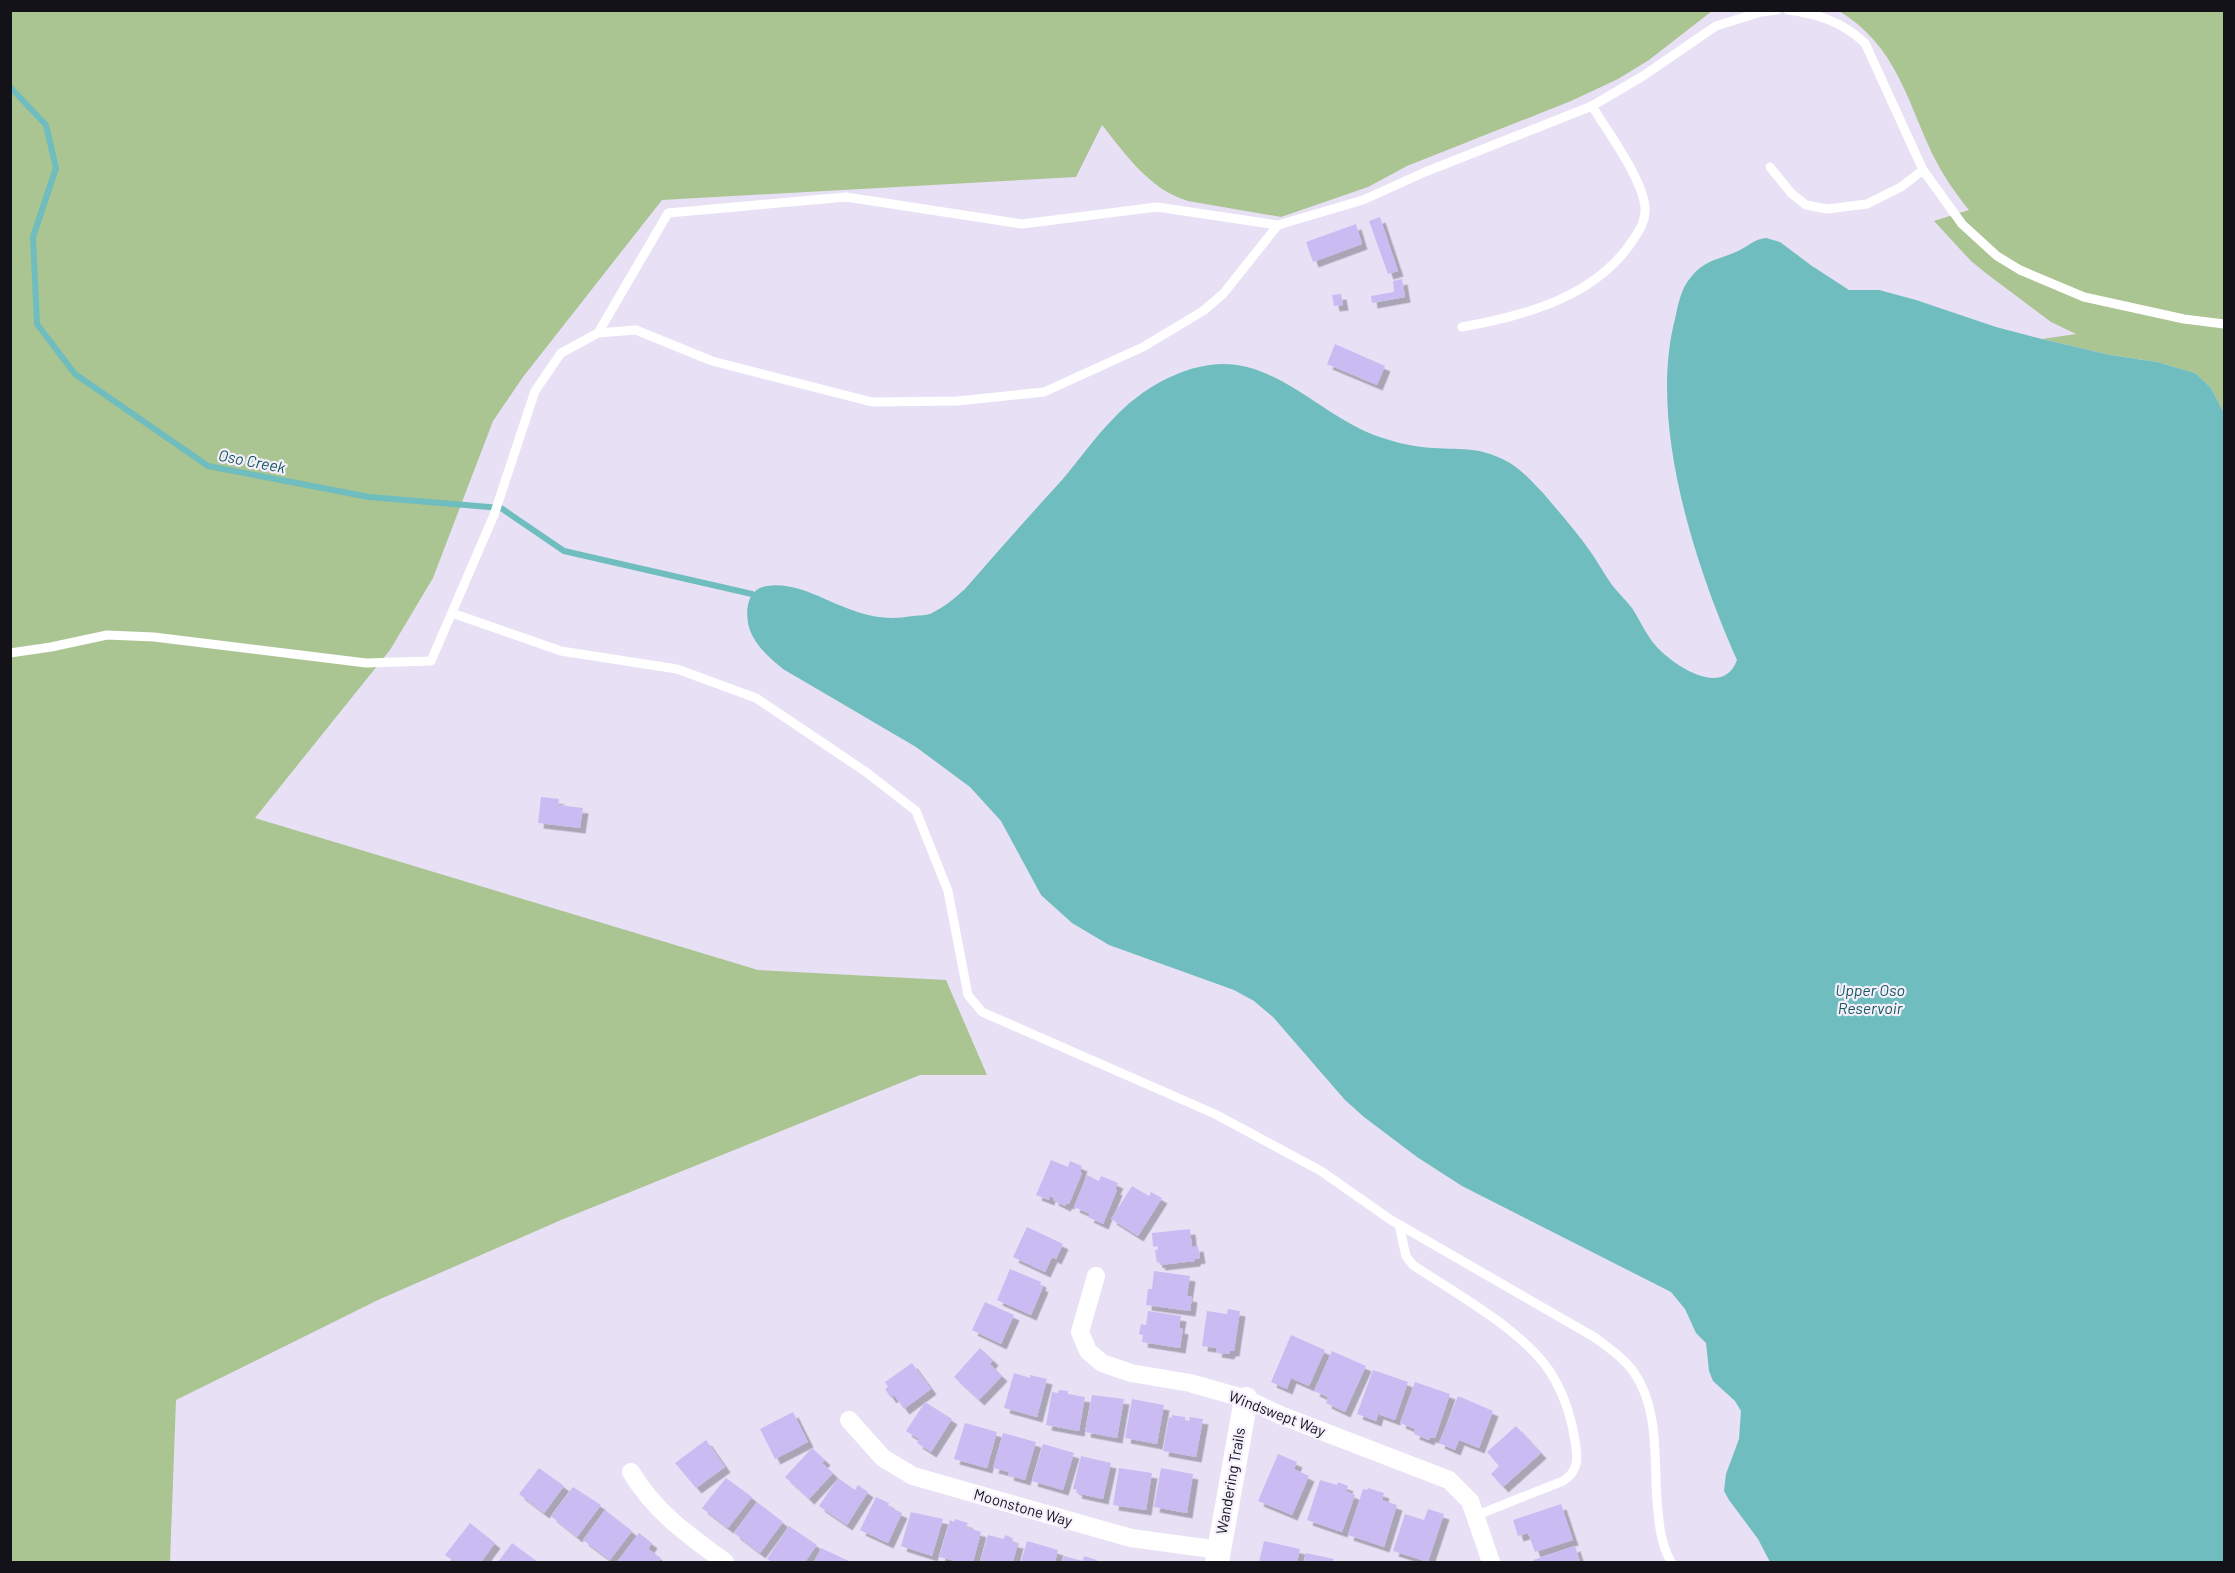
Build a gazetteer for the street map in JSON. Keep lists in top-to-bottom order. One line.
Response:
{"streets":{"street":["Windswept Way","Wandering Trails","Moonstone Way"]},"crossings":[["Windswept Way","Wandering Trails"],["Wandering Trails","Moonstone Way"]],"water":["Oso Creek","Upper Oso Reservoir"]}
